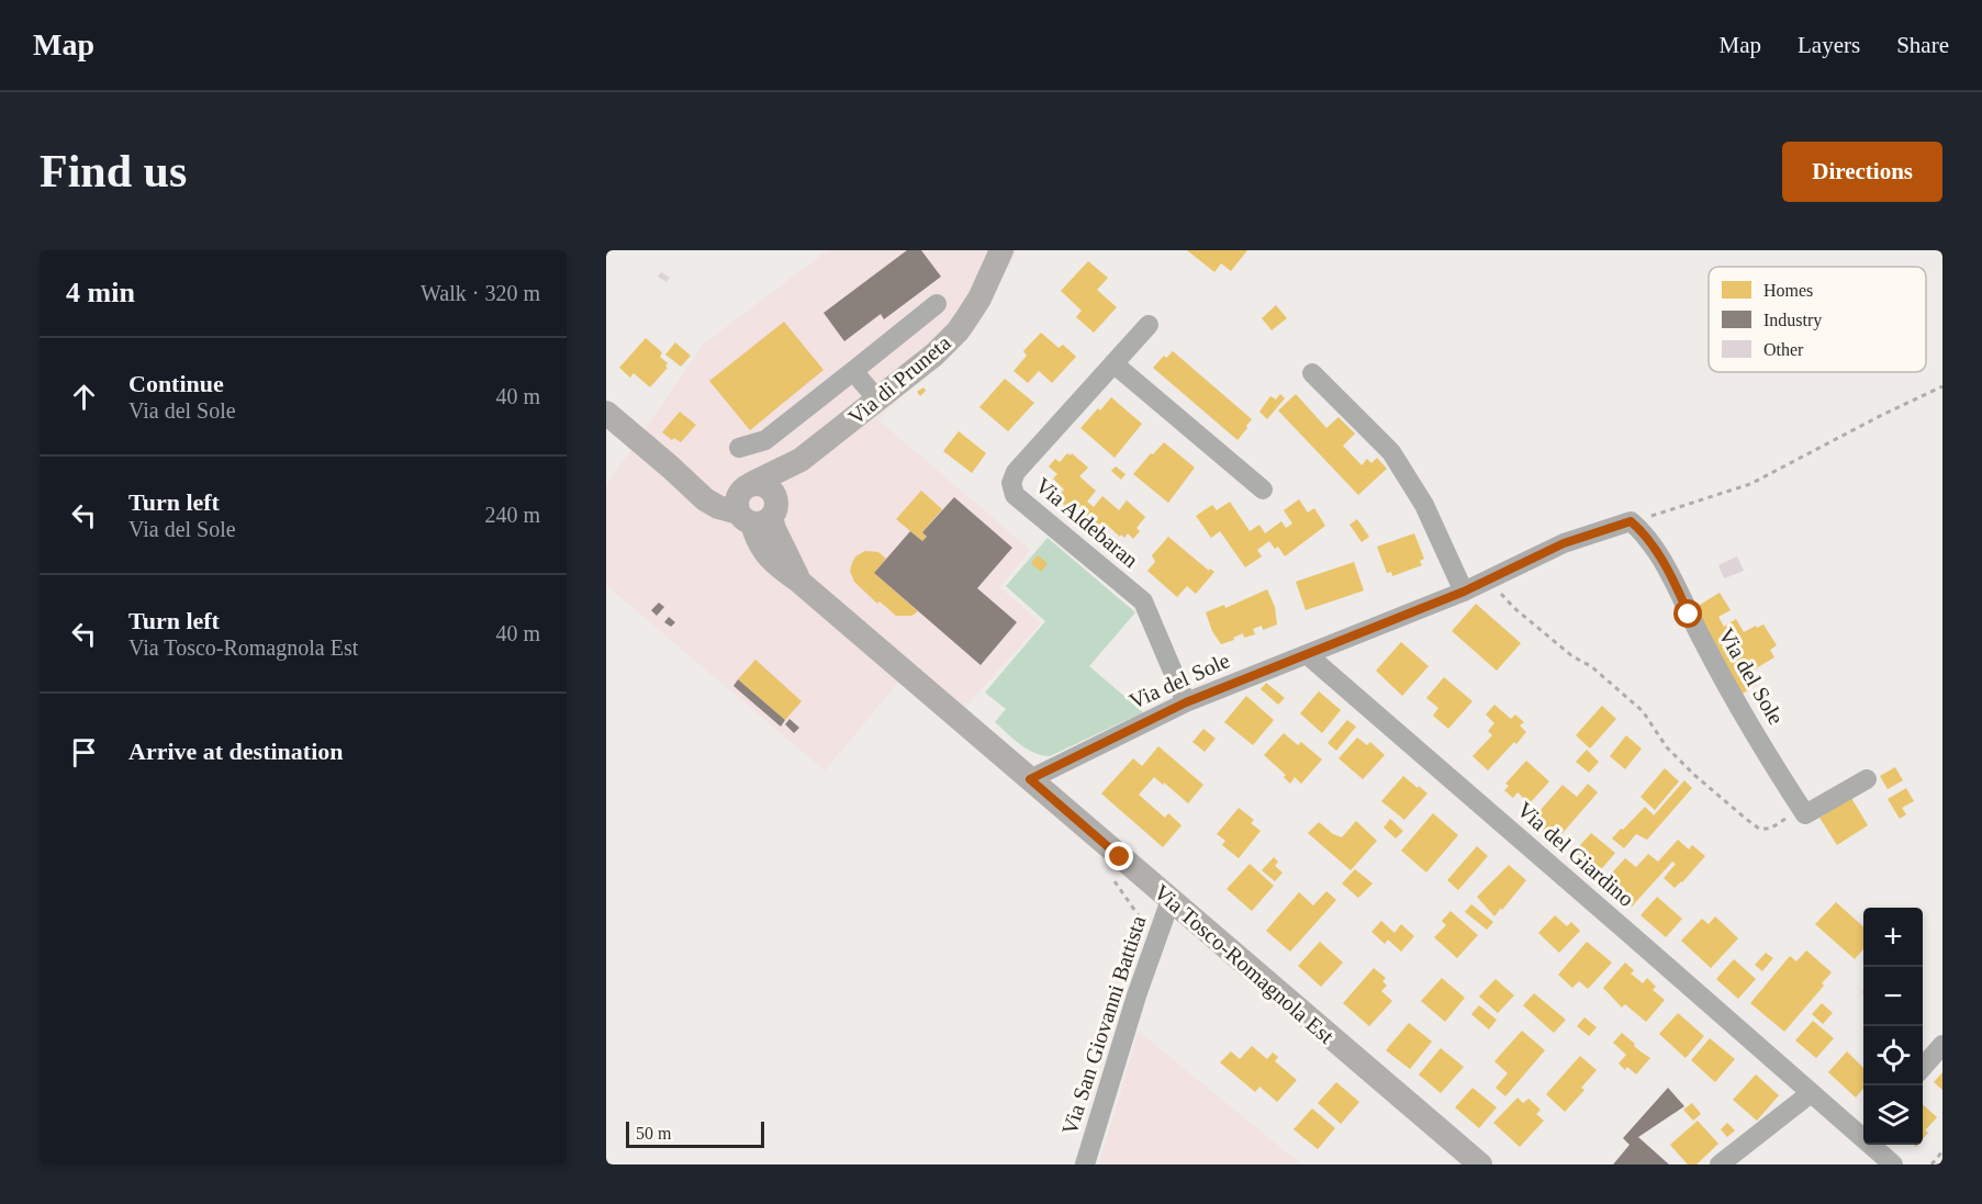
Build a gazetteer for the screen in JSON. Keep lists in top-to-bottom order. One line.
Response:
{"streets":{"main road":["Via di Pruneta","Via Tosco-Romagnola Est"],"street":["Via Aldebaran","Via del Sole","Via del Giardino","Via San Giovanni Battista"]},"crossings":[["Via di Pruneta","Via Tosco-Romagnola Est"],["Via Aldebaran","Via del Sole"],["Via del Sole","Via del Giardino"],["Via del Sole","Via Tosco-Romagnola Est"],["Via Tosco-Romagnola Est","Via San Giovanni Battista"]],"legend":["Homes","Industry","Other"],"scale_bar":"50 m","page":{"header":"Map","nav":["Map","Layers","Share"],"buttons":"Directions","title":"Find us","heading":["4 min","Walk · 320 m"],"list":[["Continue","Via del Sole","40 m"],["Turn left","Via del Sole","240 m"],["Turn left","Via Tosco-Romagnola Est","40 m"],"Arrive at destination"],"map_buttons":["+","−"],"scale":"50 m"}}
